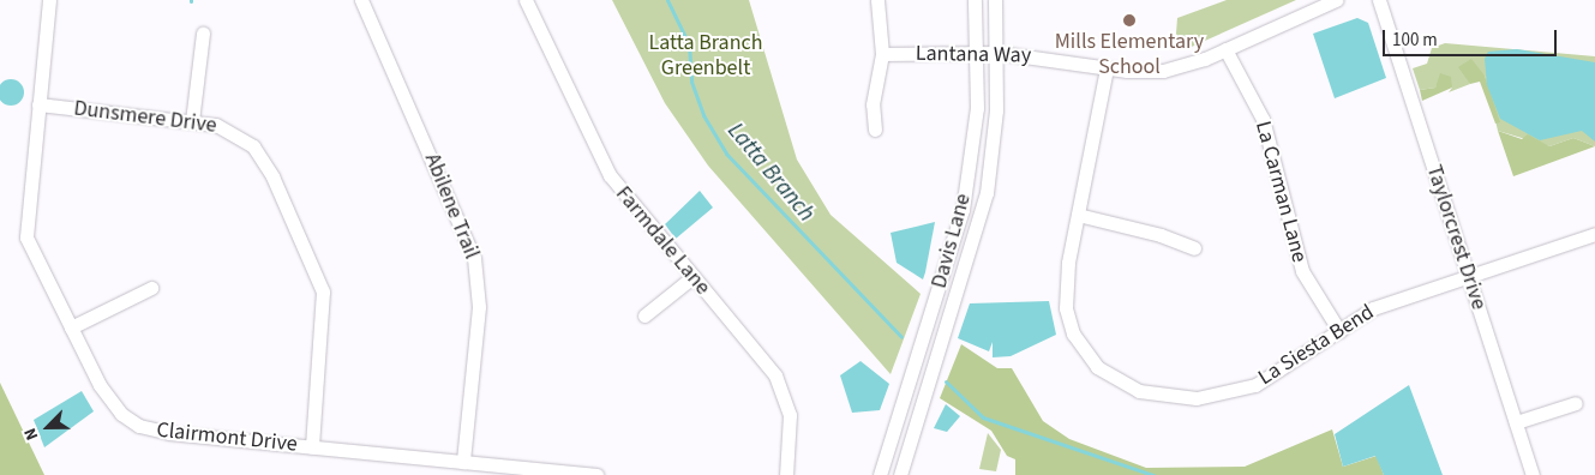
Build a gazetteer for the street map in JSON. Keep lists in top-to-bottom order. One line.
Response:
{"streets":{"street":["Lantana Way","Dunsmere Drive","La Carman Lane","Abilene Trail","Taylorcrest Drive","Farmdale Lane","Davis Lane","La Siesta Bend","Clairmont Drive"]},"crossings":[["Lantana Way","La Carman Lane"],["Lantana Way","Davis Lane"],["Lantana Way","La Siesta Bend"],["Dunsmere Drive","Clairmont Drive"],["La Carman Lane","La Siesta Bend"],["Abilene Trail","Clairmont Drive"],["Taylorcrest Drive","La Siesta Bend"]],"water":["Latta Branch"],"parks":["Latta Branch Greenbelt"],"places":["Mills Elementary School"],"scale_bar":"100 m","north":"bottom left"}
